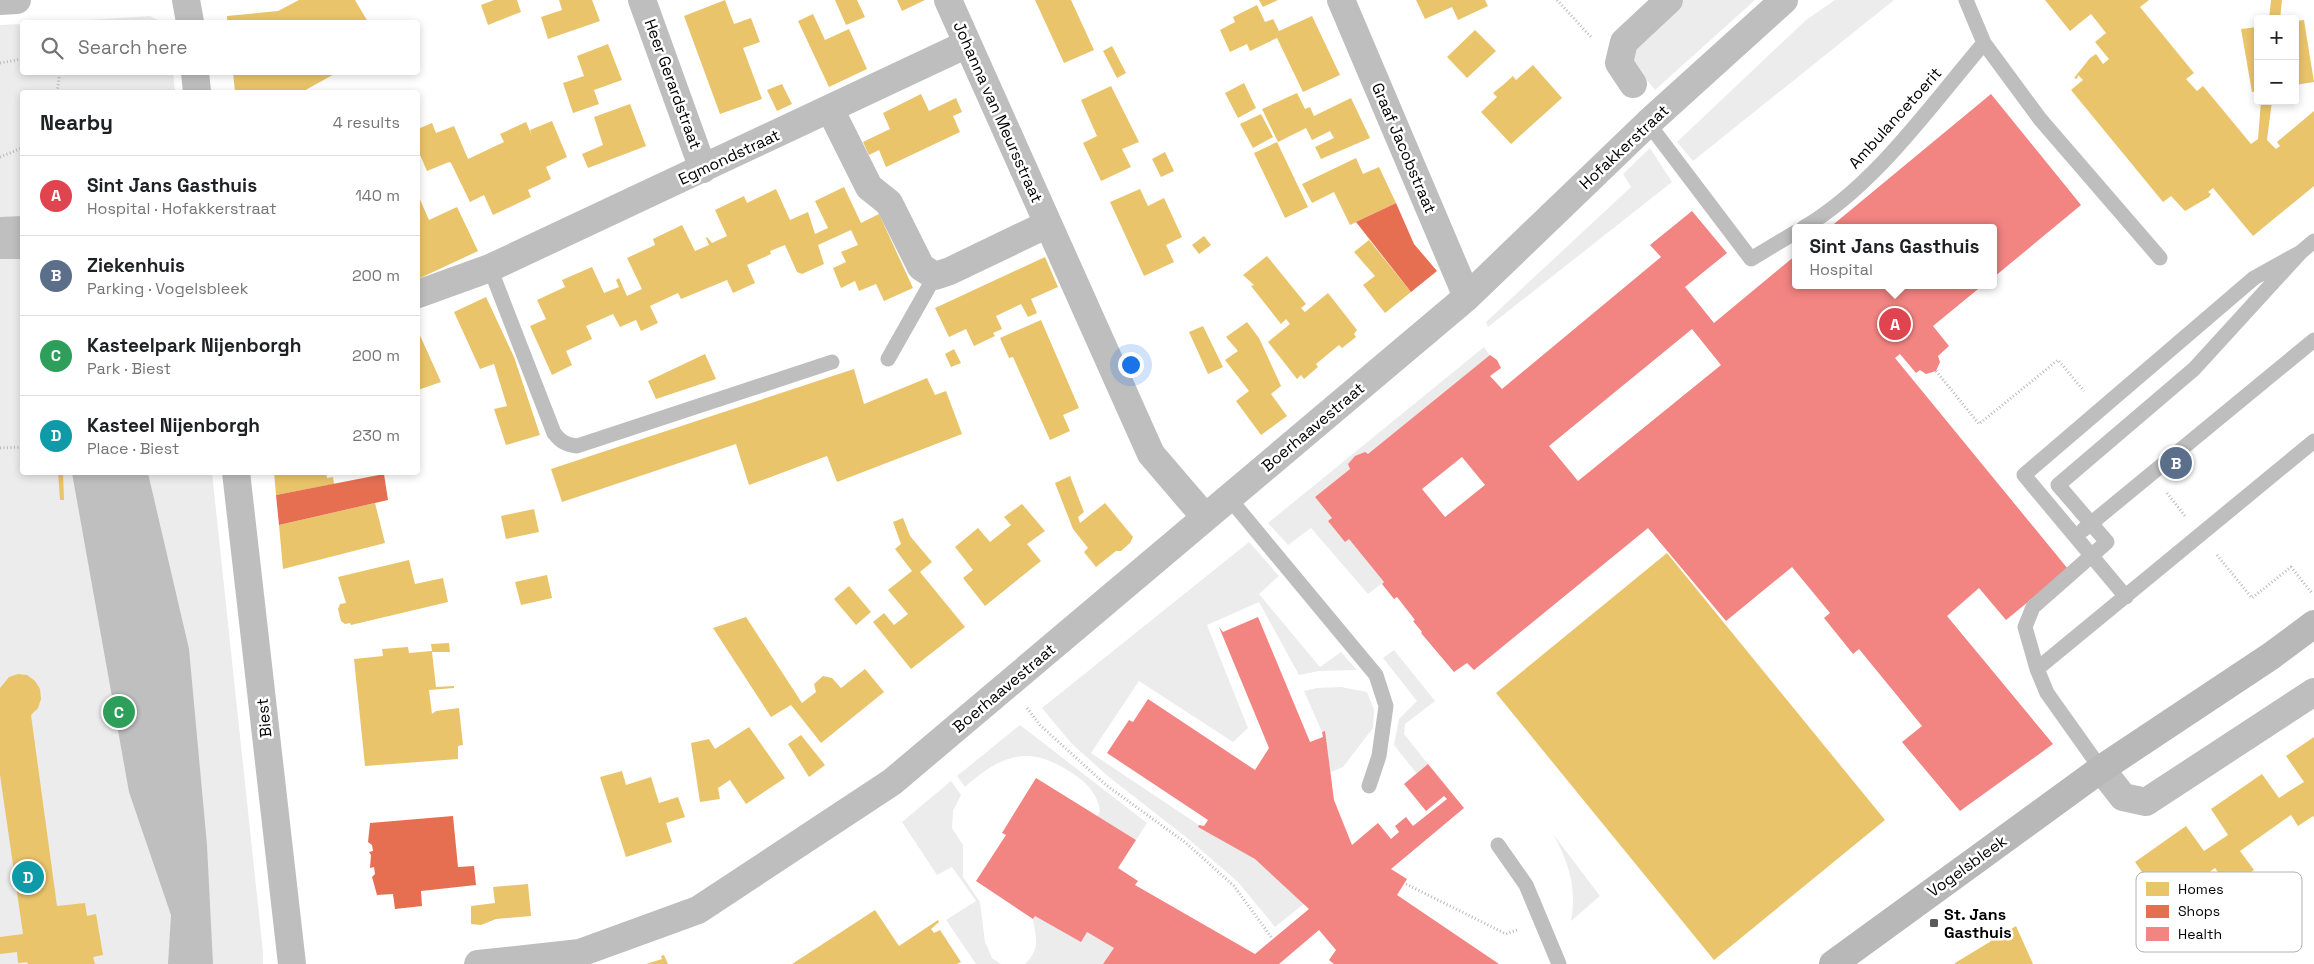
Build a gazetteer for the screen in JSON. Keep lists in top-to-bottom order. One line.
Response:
{"streets":{"street":["Heer Gerardstraat","Johanna van Meursstraat","Hofakkerstraat","Graaf Jacobstraat","Egmondstraat","Boerhaavestraat","Biest","Vogelsbleek"],"lane":["Ambulancetoerit"]},"crossings":[["Heer Gerardstraat","Egmondstraat"],["Johanna van Meursstraat","Egmondstraat"],["Johanna van Meursstraat","Boerhaavestraat"],["Hofakkerstraat","Graaf Jacobstraat"],["Hofakkerstraat","Boerhaavestraat"],["Graaf Jacobstraat","Boerhaavestraat"]],"places":{"transit":["St. Jans Gasthuis"]},"legend":["Homes","Shops","Health"],"page":{"map_buttons":["+","−"],"search":"Search here","heading":["Nearby","4 results"],"list":[{"mark":"A","name":"Sint Jans Gasthuis","note":"Hospital · Hofakkerstraat","value":"140 m"},{"mark":"B","name":"Ziekenhuis","note":"Parking · Vogelsbleek","value":"200 m"},{"mark":"C","name":"Kasteelpark Nijenborgh","note":"Park · Biest","value":"200 m"},{"mark":"D","name":"Kasteel Nijenborgh","note":"Place · Biest","value":"230 m"}],"popup":["Sint Jans Gasthuis","Hospital"],"pins":["A","B","C","D"]}}
